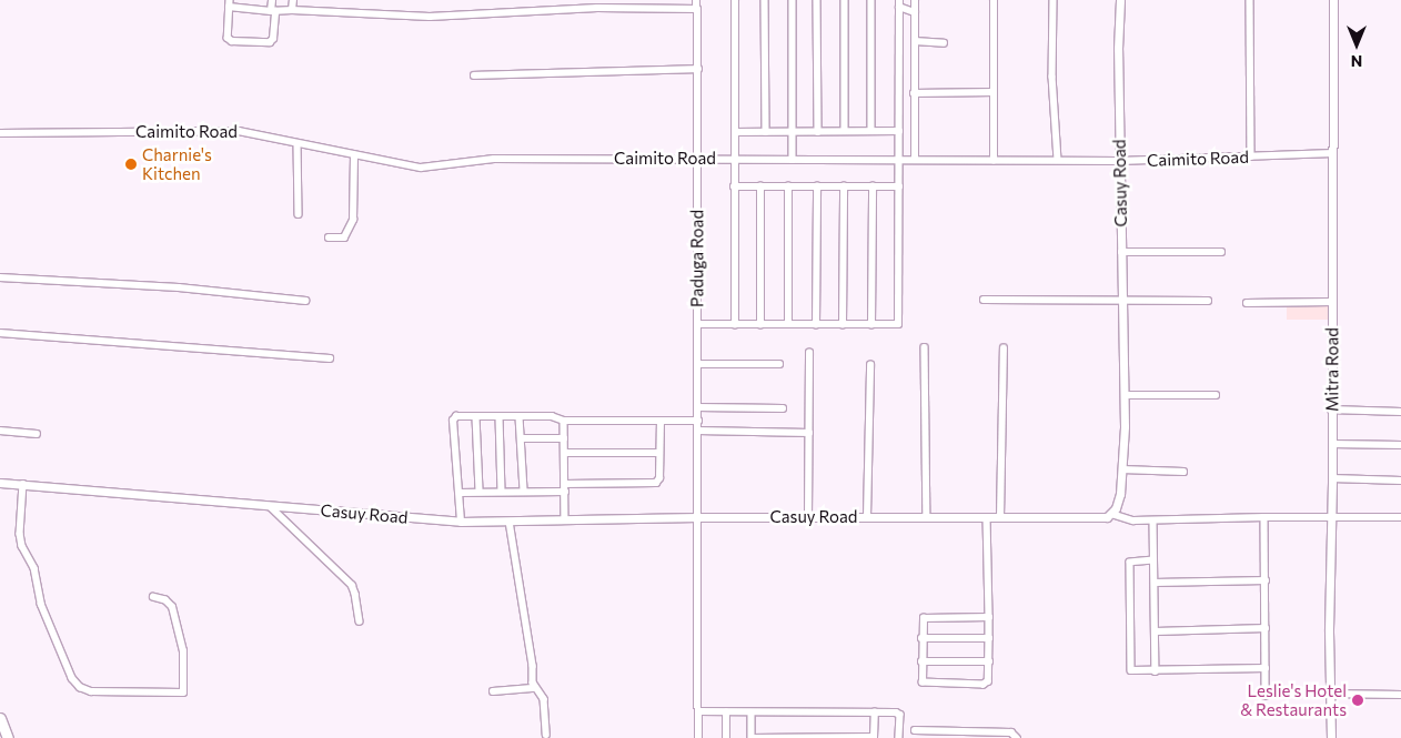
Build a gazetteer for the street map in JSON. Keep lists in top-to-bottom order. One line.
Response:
{"streets":{"street":["Caimito Road","Casuy Road","Paduga Road","Mitra Road"]},"crossings":[["Caimito Road","Casuy Road"],["Caimito Road","Paduga Road"],["Caimito Road","Mitra Road"],["Casuy Road","Paduga Road"]],"places":["Charnie's Kitchen","Leslie's Hotel & Restaurants"],"north":"bottom"}
